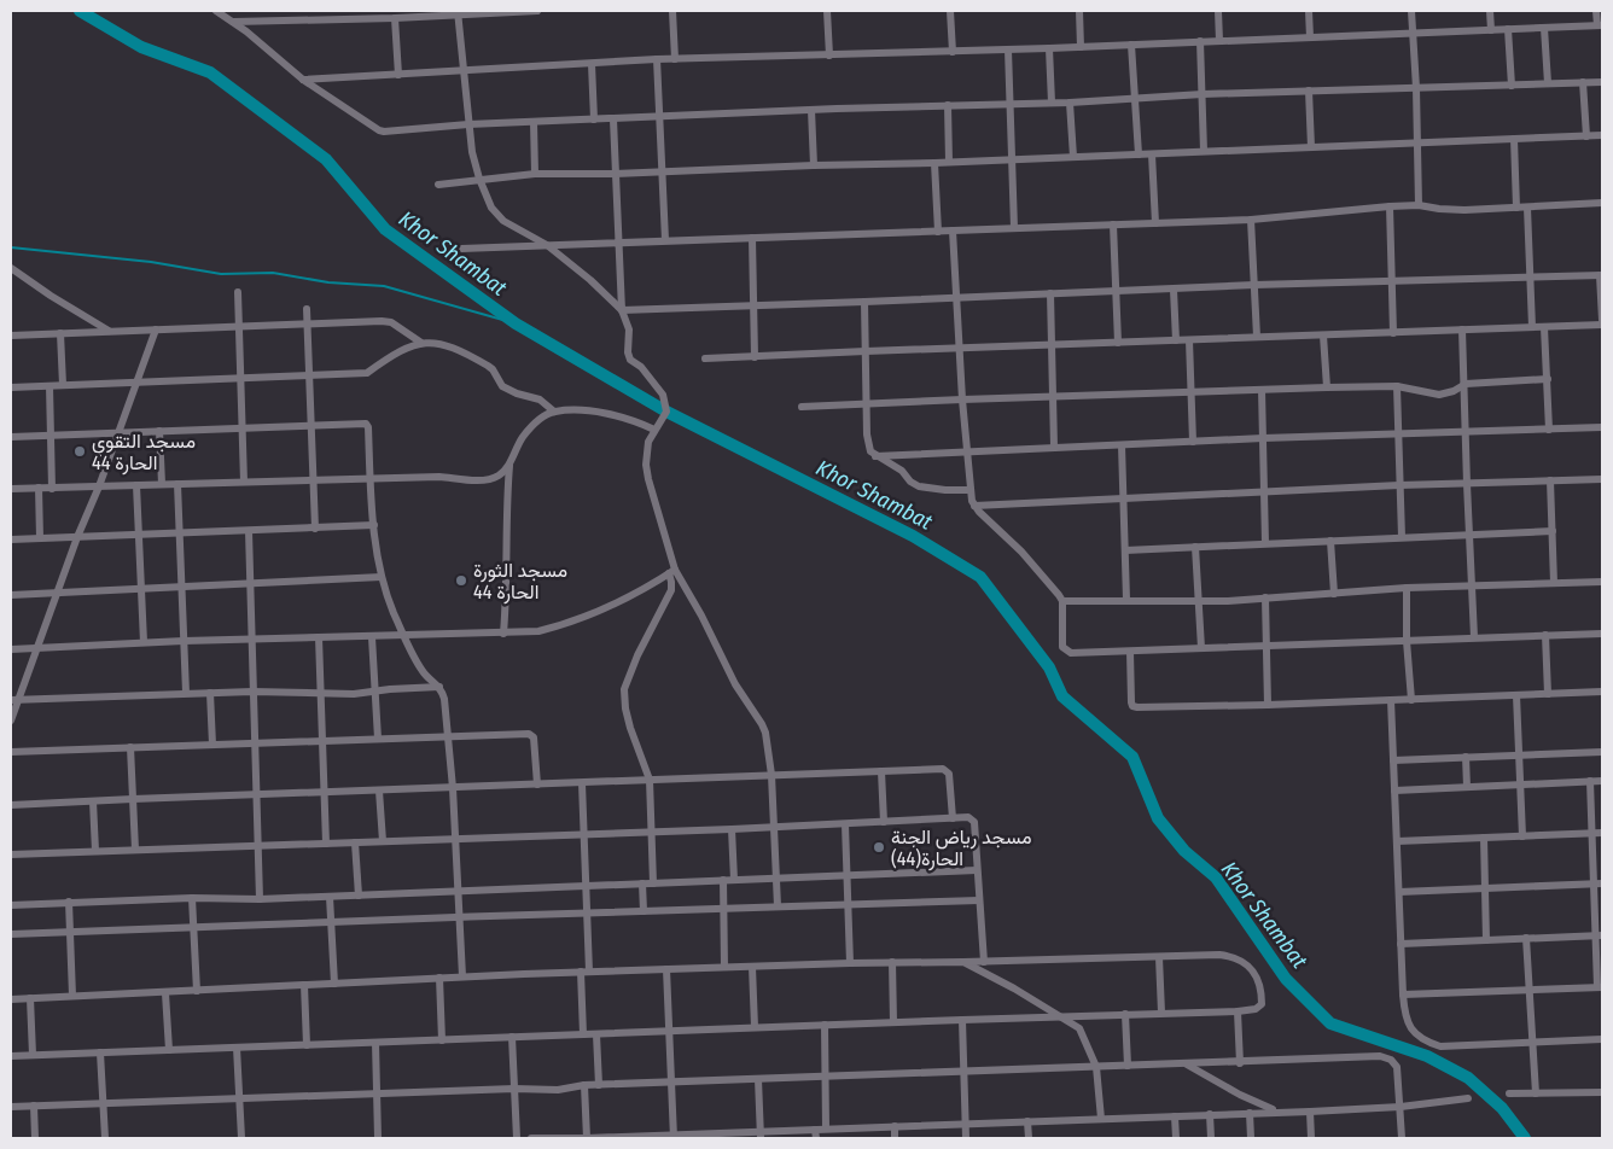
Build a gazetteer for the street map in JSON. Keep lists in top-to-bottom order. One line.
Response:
{"water":["Khor Shambat"],"places":["مسجد التقوي الحارة 44","مسجد الثورة الحارة 44","مسجد رياض الجنة الحارة(44)"]}
